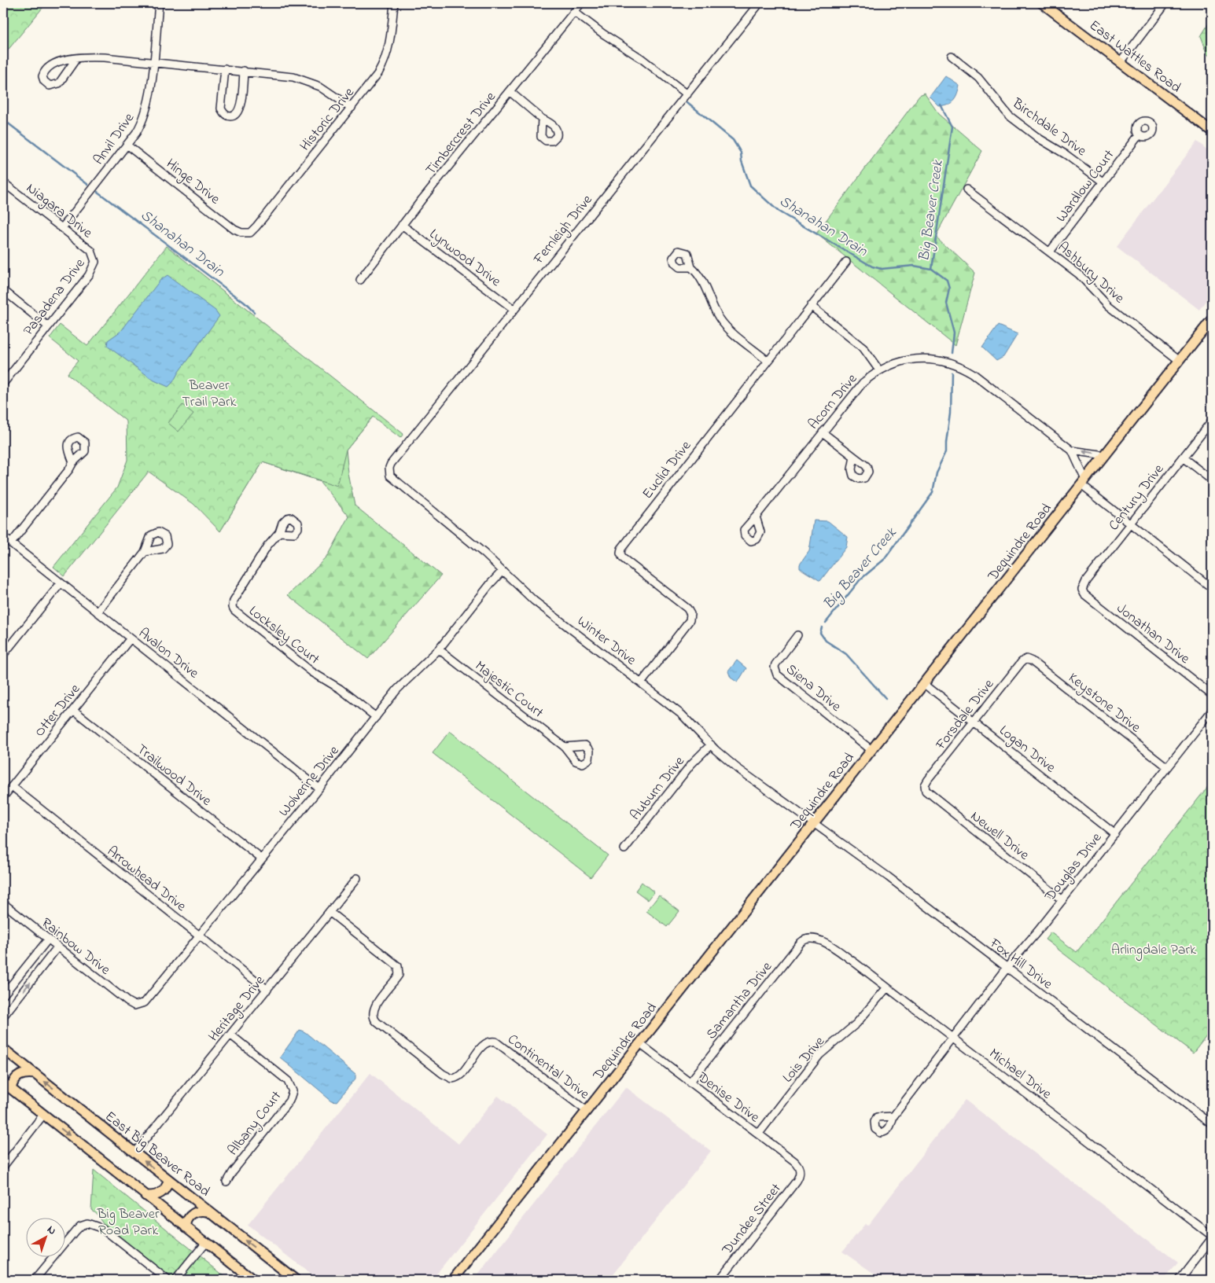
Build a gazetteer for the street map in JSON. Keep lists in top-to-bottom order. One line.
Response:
{"streets":{"main road":["East Wattles Road","Dequindre Road","East Big Beaver Road"],"street":["Historic Drive","Birchdale Drive","Timbercrest Drive","Anvil Drive","Hinge Drive","Wardlow Court","Niagara Drive","Fernleigh Drive","Lynwood Drive","Ashbury Drive","Pasadena Drive","Acorn Drive","Euclid Drive","Century Drive","Jonathan Drive","Locksley Court","Winter Drive","Avalon Drive","Siena Drive","Majestic Court","Keystone Drive","Otter Drive","Forsdale Drive","Logan Drive","Trailwood Drive","Wolverine Drive","Auburn Drive","Newell Drive","Douglas Drive","Arrowhead Drive","Rainbow Drive","Fox Hill Drive","Samantha Drive","Heritage Drive","Lois Drive","Continental Drive","Michael Drive","Denise Drive","Albany Court","Dundee Street"]},"crossings":[["Historic Drive","Hinge Drive"],["Birchdale Drive","Wardlow Court"],["Timbercrest Drive","Lynwood Drive"],["Anvil Drive","Hinge Drive"],["Anvil Drive","Niagara Drive"],["Wardlow Court","Ashbury Drive"],["Niagara Drive","Pasadena Drive"],["Fernleigh Drive","Lynwood Drive"],["Fernleigh Drive","Winter Drive"],["Ashbury Drive","Dequindre Road"],["Acorn Drive","Dequindre Road"],["Euclid Drive","Winter Drive"],["Century Drive","Jonathan Drive"],["Dequindre Road","Winter Drive"],["Dequindre Road","Siena Drive"],["Dequindre Road","Logan Drive"],["Dequindre Road","Fox Hill Drive"],["Dequindre Road","Continental Drive"],["Dequindre Road","Denise Drive"],["Locksley Court","Wolverine Drive"],["Winter Drive","Wolverine Drive"],["Winter Drive","Auburn Drive"],["Winter Drive","Fox Hill Drive"],["Avalon Drive","Otter Drive"],["Avalon Drive","Wolverine Drive"],["Majestic Court","Wolverine Drive"],["Keystone Drive","Forsdale Drive"],["Keystone Drive","Douglas Drive"],["Otter Drive","Trailwood Drive"],["Otter Drive","Arrowhead Drive"],["Forsdale Drive","Logan Drive"],["Forsdale Drive","Newell Drive"],["Logan Drive","Douglas Drive"],["Trailwood Drive","Wolverine Drive"],["Wolverine Drive","Arrowhead Drive"],["Wolverine Drive","Rainbow Drive"],["Newell Drive","Douglas Drive"],["Douglas Drive","Fox Hill Drive"],["Douglas Drive","Michael Drive"],["Arrowhead Drive","Heritage Drive"],["Samantha Drive","Michael Drive"],["Samantha Drive","Denise Drive"],["Heritage Drive","Continental Drive"],["Heritage Drive","Albany Court"],["Heritage Drive","East Big Beaver Road"],["Lois Drive","Michael Drive"],["Lois Drive","Denise Drive"],["Denise Drive","Dundee Street"]],"water":["Big Beaver Creek","Shanahan Drain"],"parks":["Beaver Trail Park","Arlingdale Park","Big Beaver Road Park"],"north":"top right"}
